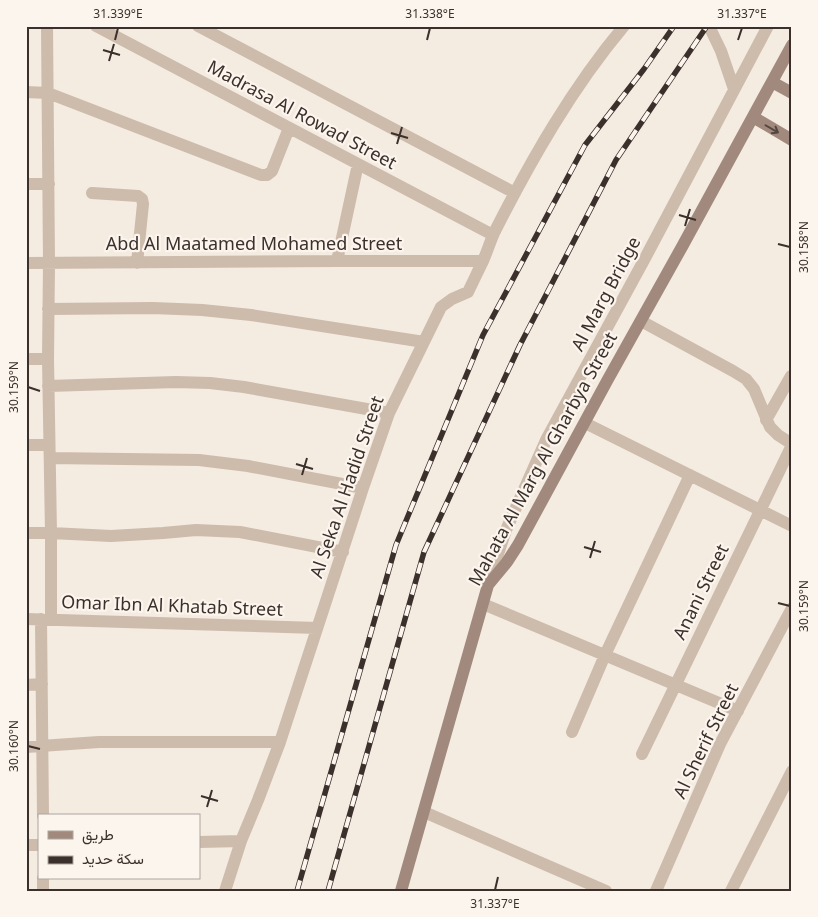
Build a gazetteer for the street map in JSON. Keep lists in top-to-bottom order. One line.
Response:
{"streets":{"main road":["Mahata Al Marg Al Gharbya Street"],"street":["Madrasa Al Rowad Street","Abd Al Maatamed Mohamed Street","Al Marg Bridge","Al Seka Al Hadid Street","Anani Street","Omar Ibn Al Khatab Street","Al Sherif Street"]},"crossings":[["Madrasa Al Rowad Street","Al Seka Al Hadid Street"],["Abd Al Maatamed Mohamed Street","Al Seka Al Hadid Street"],["Al Marg Bridge","Mahata Al Marg Al Gharbya Street"],["Al Seka Al Hadid Street","Omar Ibn Al Khatab Street"]],"legend":["طريق","سكة حديد"],"coordinates":["31.339°E","31.338°E","31.337°E","30.158°N","30.159°N","30.160°N"]}
